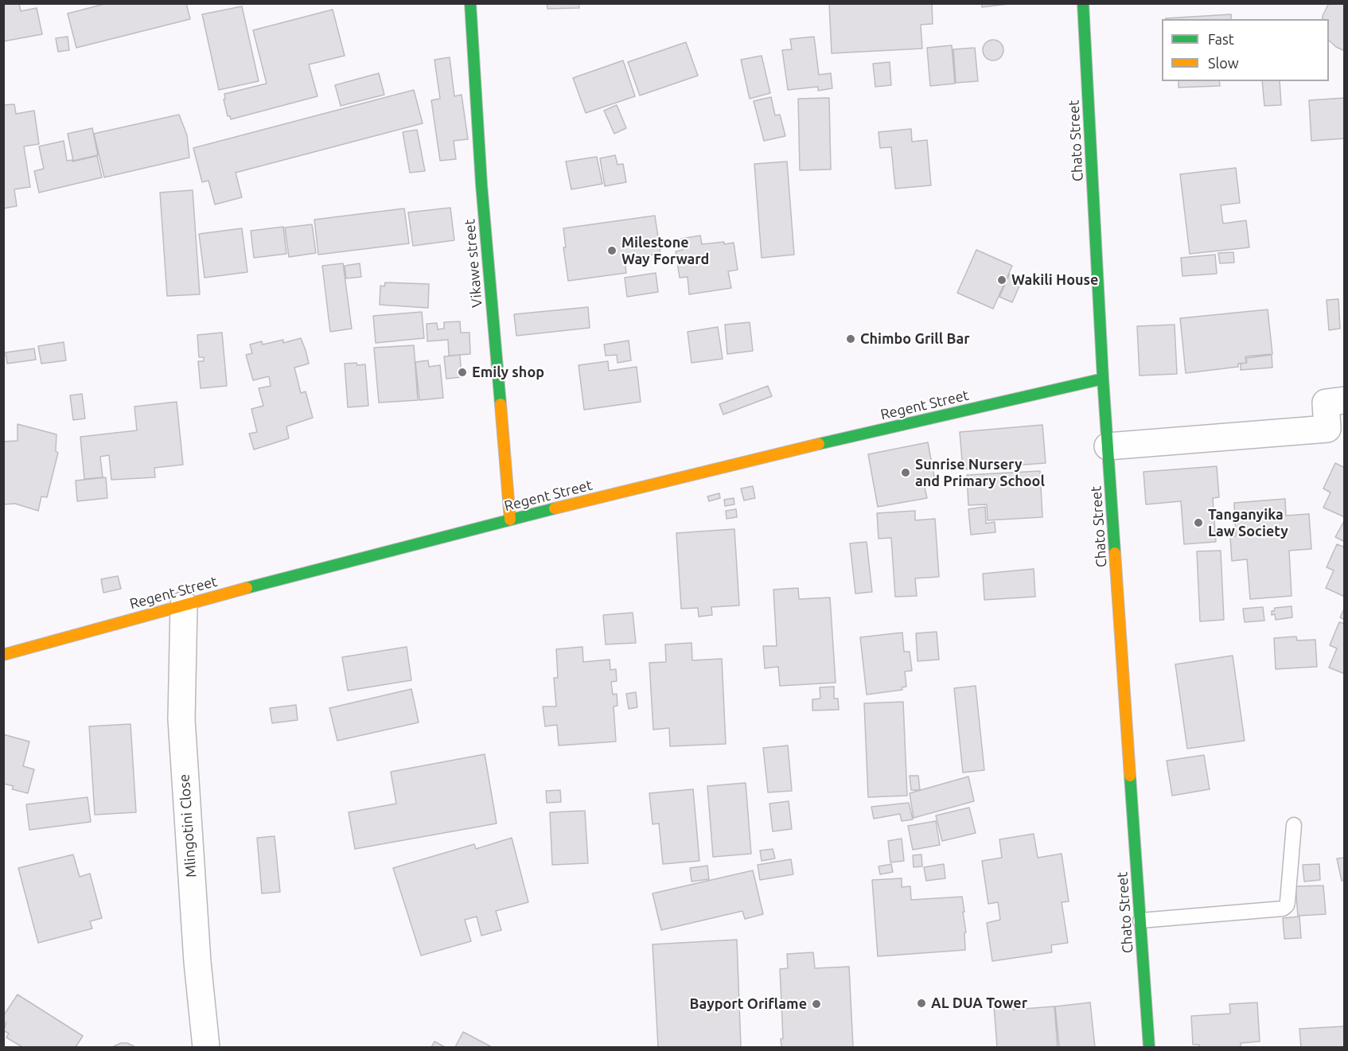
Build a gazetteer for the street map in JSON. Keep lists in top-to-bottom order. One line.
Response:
{"streets":{"street":["Chato Street","Vikawe street","Regent Street","Mlingotini Close"]},"crossings":[["Chato Street","Regent Street"],["Vikawe street","Regent Street"],["Regent Street","Mlingotini Close"]],"places":["Milestone Way Forward","Wakili House","Chimbo Grill Bar","Emily shop","Sunrise Nursery and Primary School","Tanganyika Law Society","AL DUA Tower","Bayport Oriflame"],"legend":["Fast","Slow"]}
